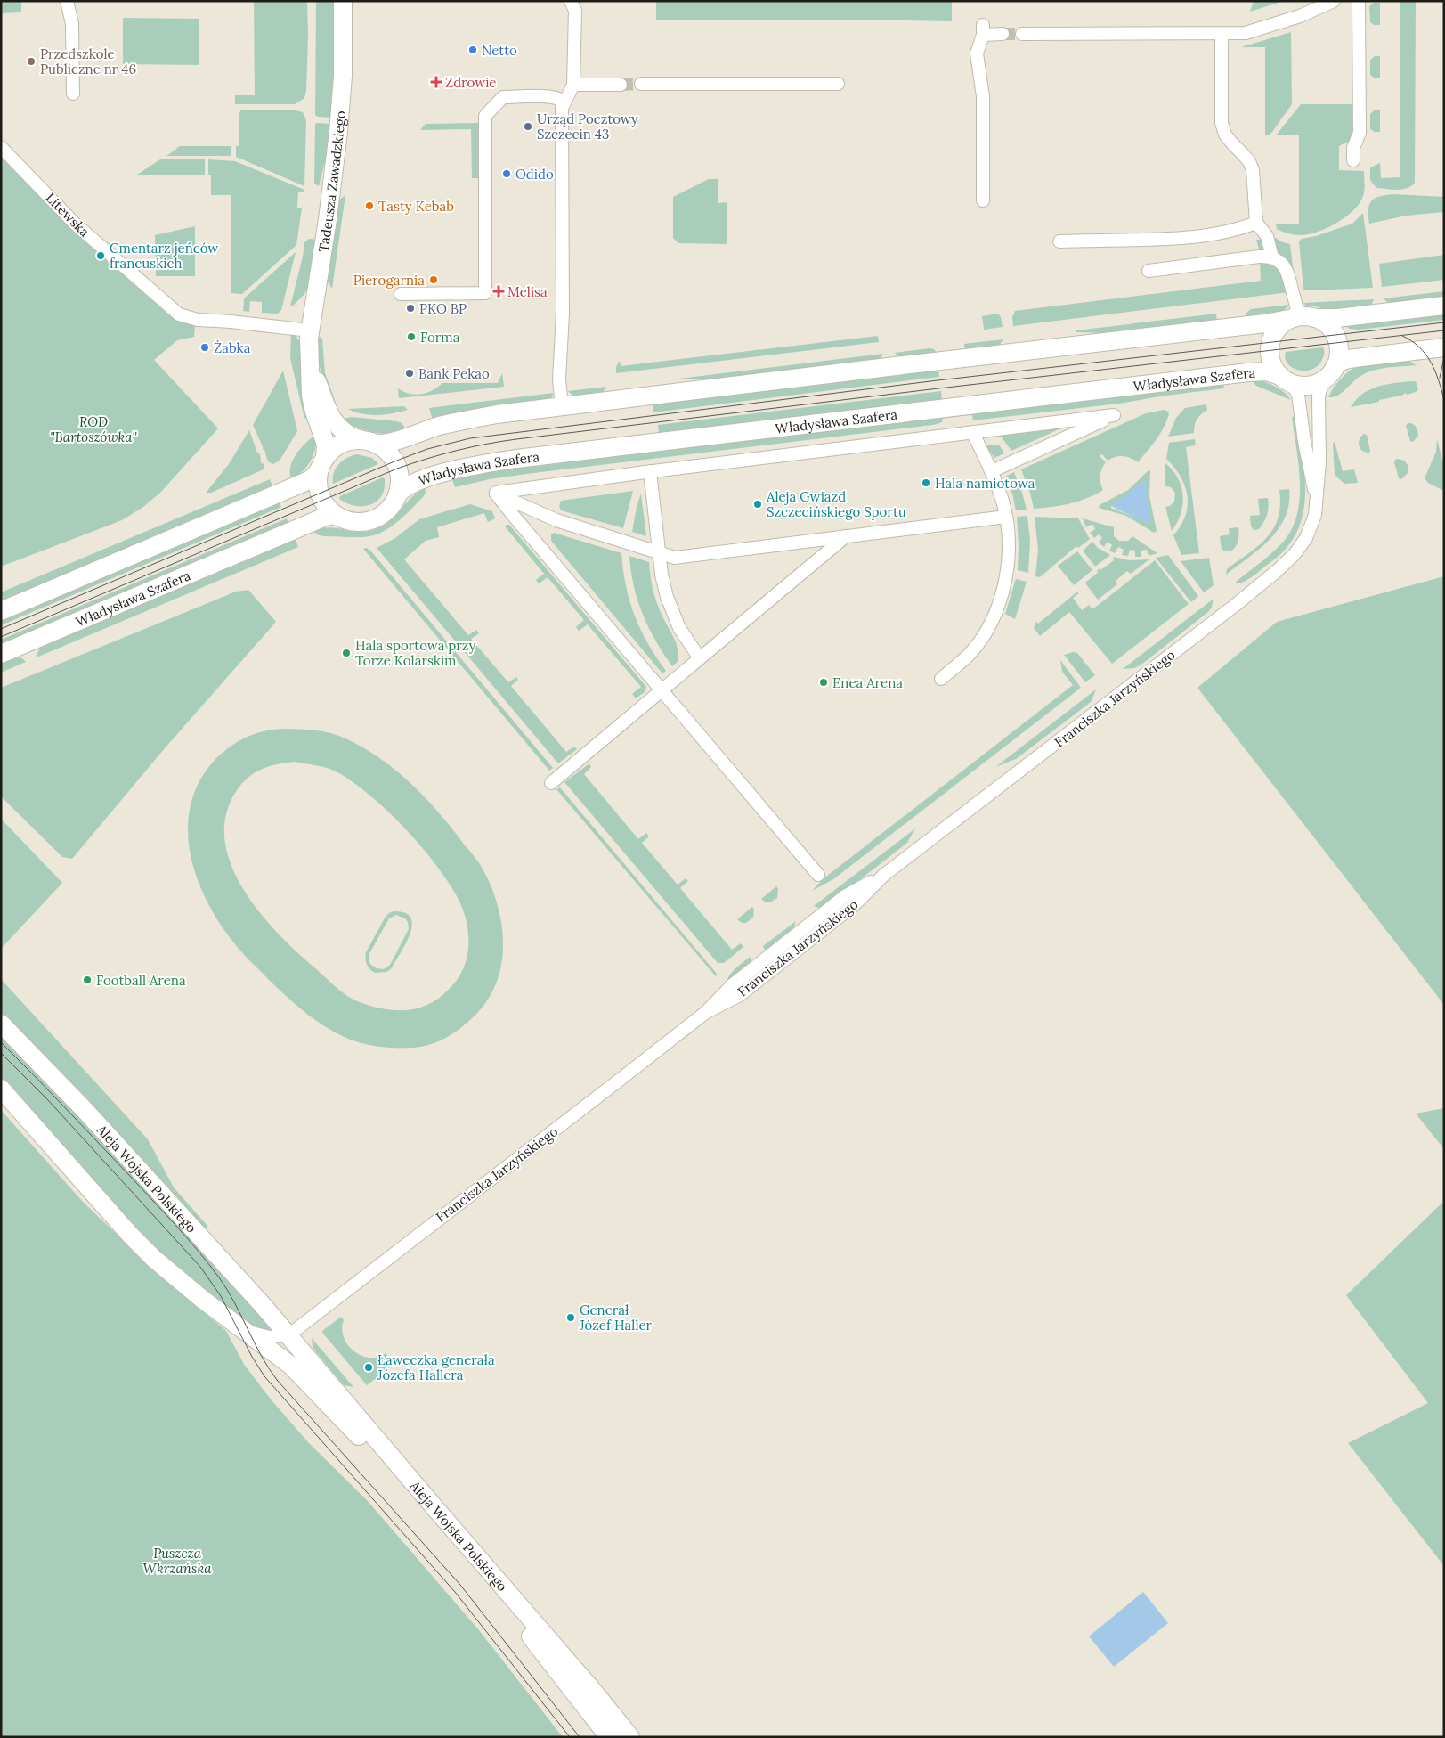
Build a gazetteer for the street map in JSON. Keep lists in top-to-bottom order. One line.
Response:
{"streets":{"main road":["Tadeusza Zawadzkiego","Władysława Szafera","Aleja Wojska Polskiego"],"street":["Litewska","Franciszka Jarzyńskiego"]},"crossings":[["Tadeusza Zawadzkiego","Litewska"],["Tadeusza Zawadzkiego","Władysława Szafera"],["Władysława Szafera","Franciszka Jarzyńskiego"],["Franciszka Jarzyńskiego","Aleja Wojska Polskiego"]],"parks":["ROD \"Bartoszówka\"","Puszcza Wkrzańska"],"places":{"other":["Netto","Przedszkole Publiczne nr 46","Urząd Pocztowy Szczecin 43","Odido","Tasty Kebab","Cmentarz jeńców francuskich","Pierogarnia","PKO BP","Forma","Żabka","Bank Pekao","Hala namiotowa","Aleja Gwiazd Szczecińskiego Sportu","Hala sportowa przy Torze Kolarskim","Enea Arena","Football Arena","Generał Józef Haller","Ławeczka generała Józefa Hallera"],"health":["Zdrowie","Melisa"]}}
